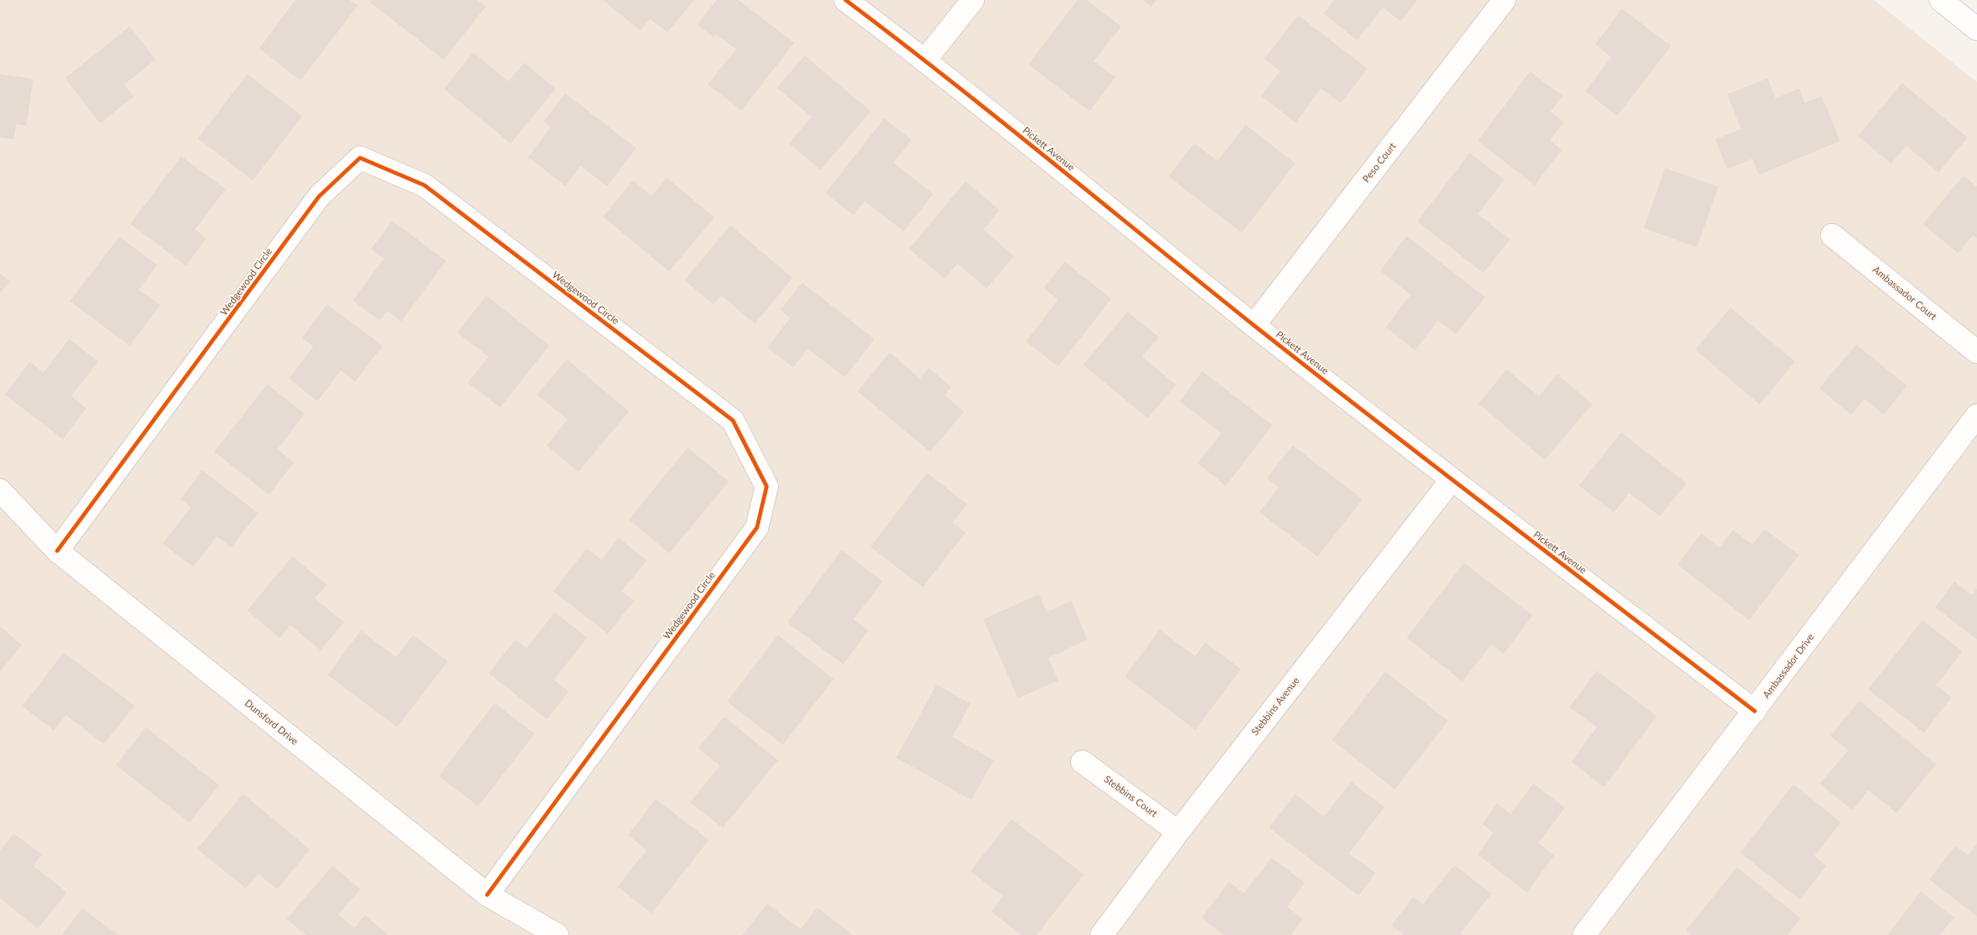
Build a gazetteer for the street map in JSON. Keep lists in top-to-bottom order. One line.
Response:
{"streets":{"street":["Pickett Avenue","Peso Court","Wedgewood Circle","Ambassador Court","Ambassador Drive","Stebbins Avenue","Dunsford Drive","Stebbins Court"]},"crossings":[["Pickett Avenue","Peso Court"],["Pickett Avenue","Ambassador Drive"],["Pickett Avenue","Stebbins Avenue"],["Wedgewood Circle","Dunsford Drive"],["Stebbins Avenue","Stebbins Court"]]}
